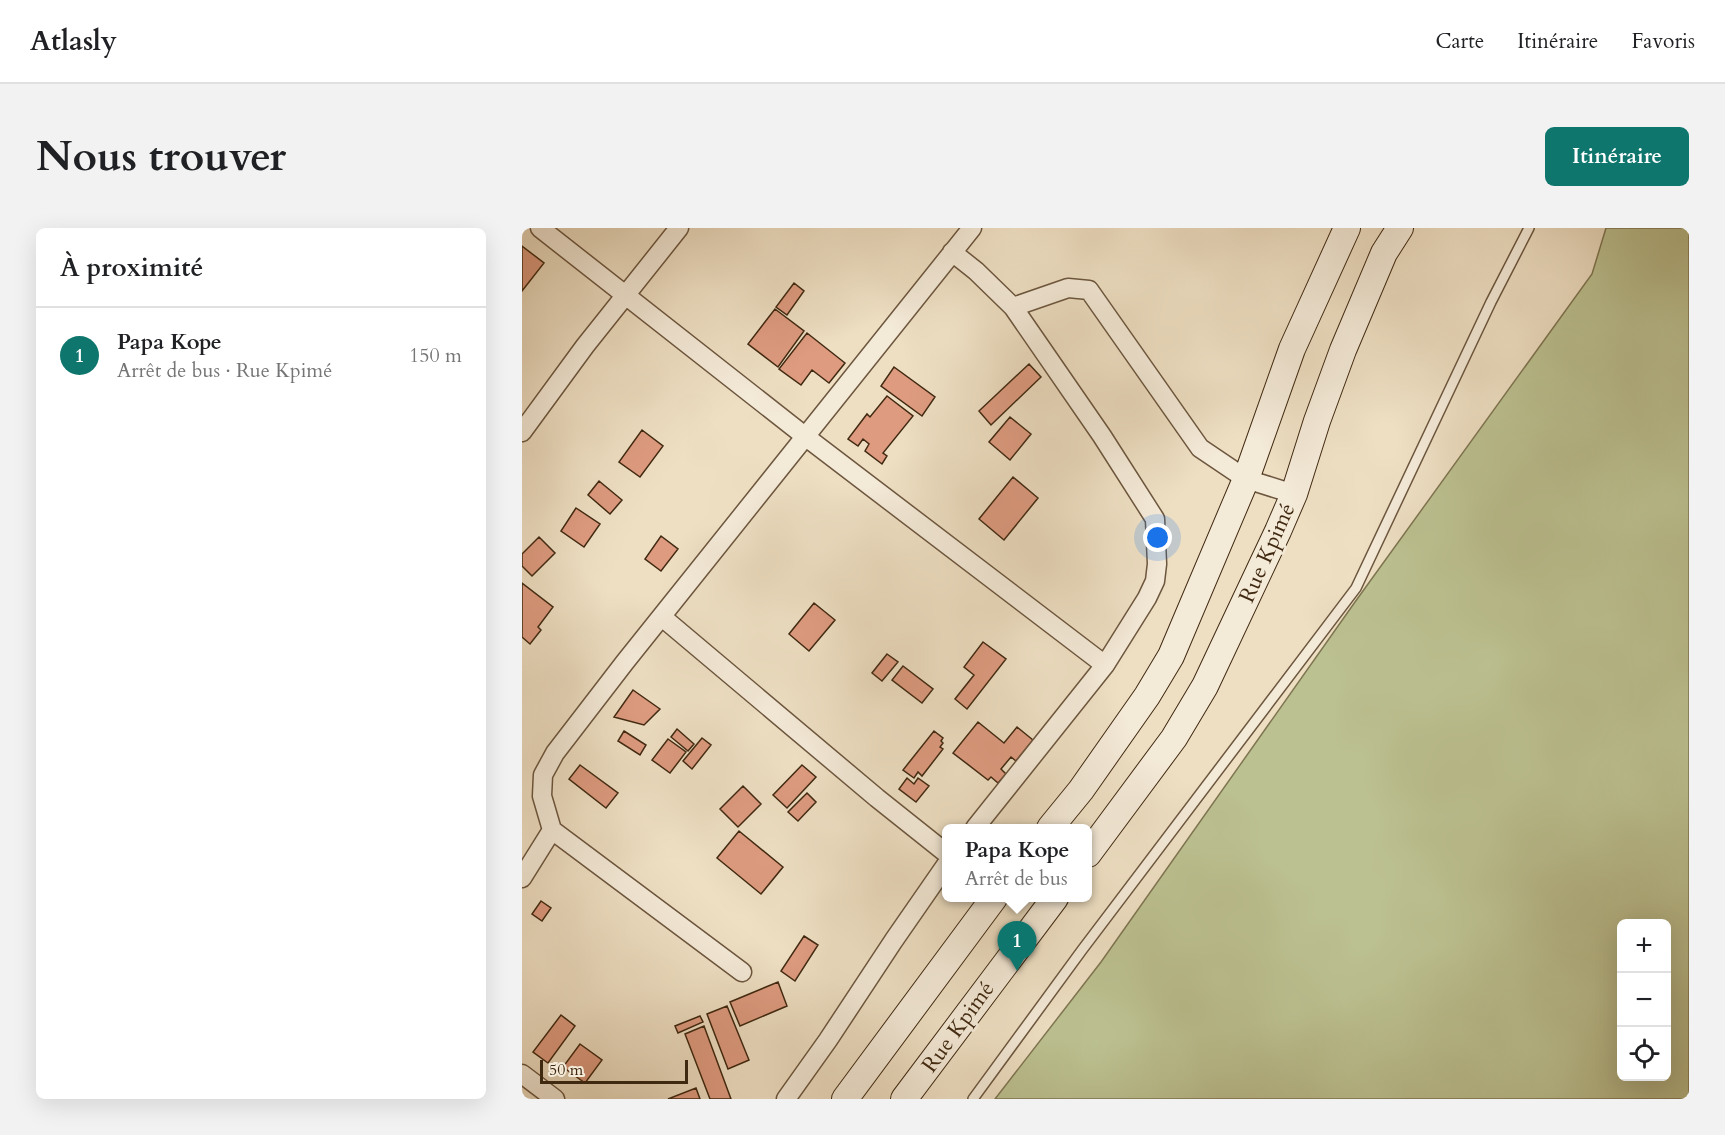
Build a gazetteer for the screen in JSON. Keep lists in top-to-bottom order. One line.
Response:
{"streets":{"main road":["Rue Kpimé"]},"scale_bar":"50 m","page":{"header":"Atlasly","nav":["Carte","Itinéraire","Favoris"],"buttons":"Itinéraire","title":"Nous trouver","heading":"À proximité","list":[{"mark":"1","name":"Papa Kope","note":"Arrêt de bus · Rue Kpimé","value":"150 m"}],"popup":["Papa Kope","Arrêt de bus"],"map_buttons":["+","−"],"pins":"1","scale":"50 m"}}
